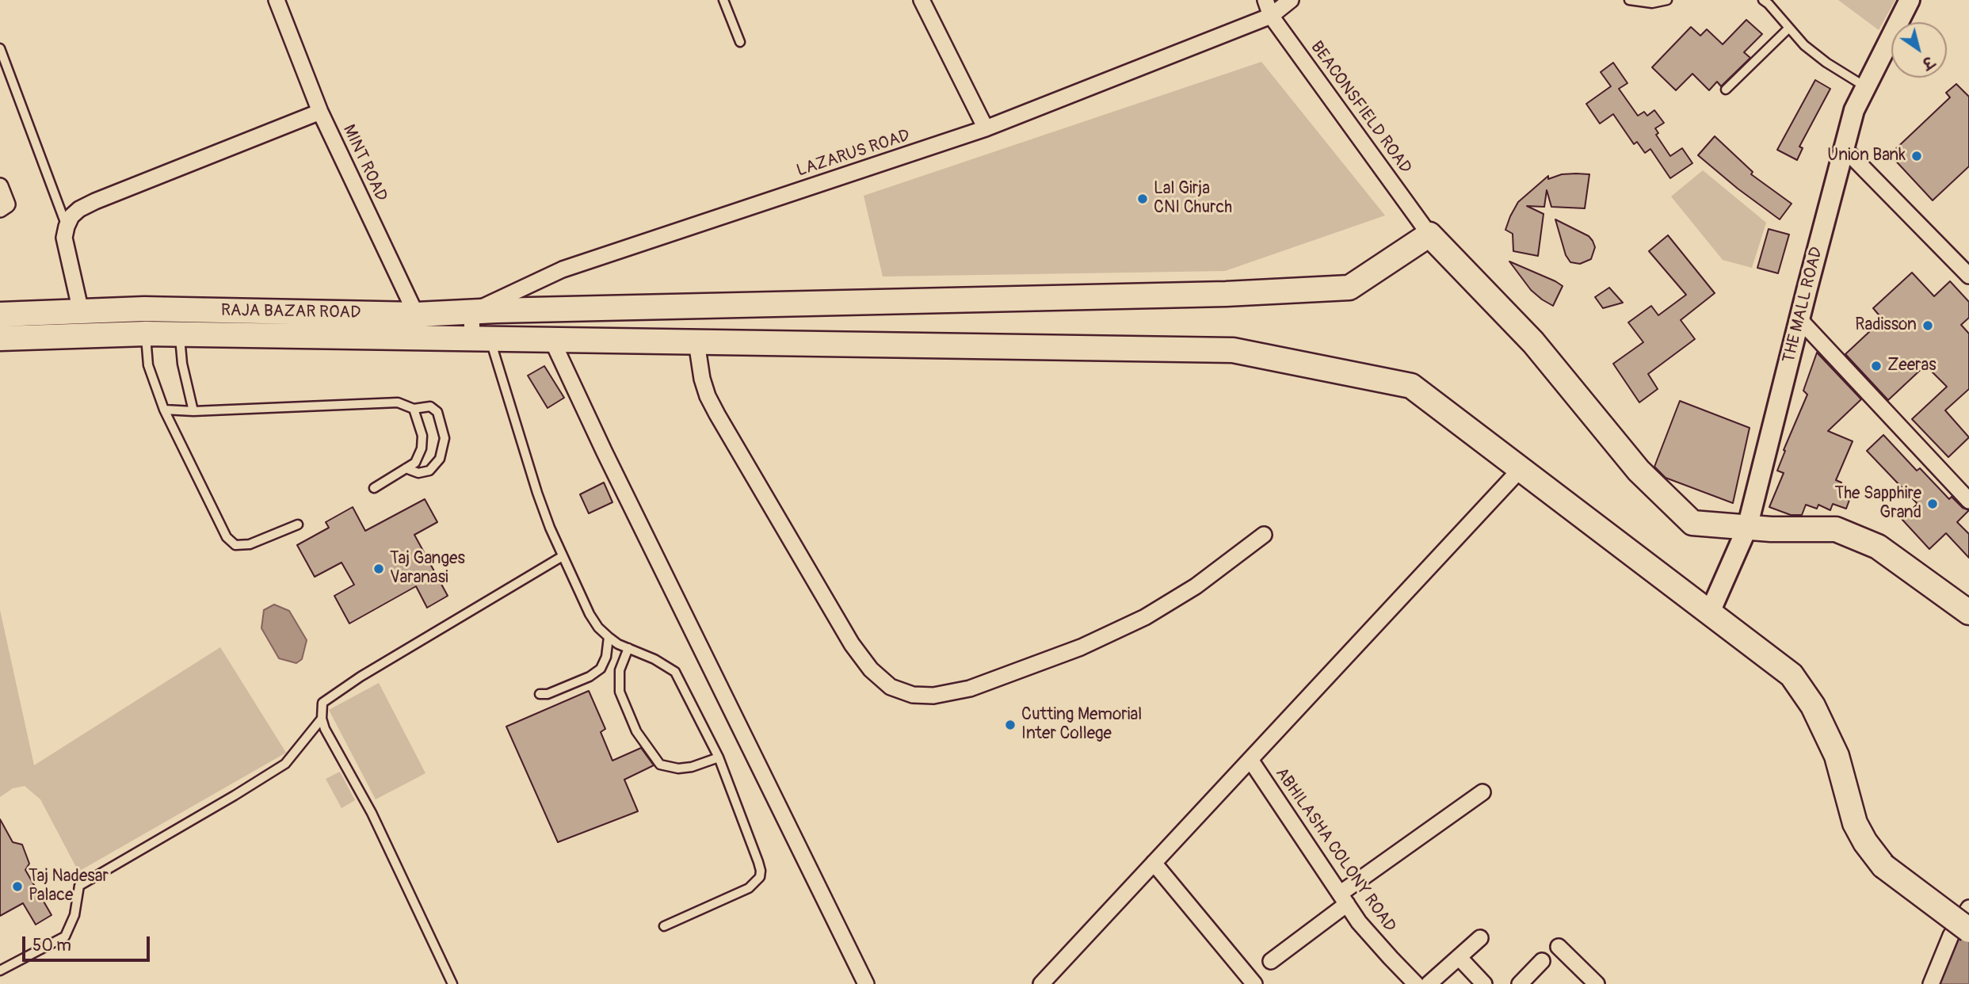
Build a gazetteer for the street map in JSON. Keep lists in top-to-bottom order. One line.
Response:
{"streets":{"main road":["RAJA BAZAR ROAD"],"street":["BEACONSFIELD ROAD","LAZARUS ROAD","MINT ROAD","THE MALL ROAD","ABHILASHA COLONY ROAD"]},"crossings":[["BEACONSFIELD ROAD","LAZARUS ROAD"],["BEACONSFIELD ROAD","RAJA BAZAR ROAD"],["LAZARUS ROAD","RAJA BAZAR ROAD"],["MINT ROAD","RAJA BAZAR ROAD"],["THE MALL ROAD","RAJA BAZAR ROAD"]],"places":["Union Bank","Lal Girja CNI Church","Radisson","Zeeras","The Sapphire Grand","Taj Ganges Varanasi","Cutting Memorial Inter College","Taj Nadesar Palace"],"scale_bar":"50 m","north":"bottom right"}
